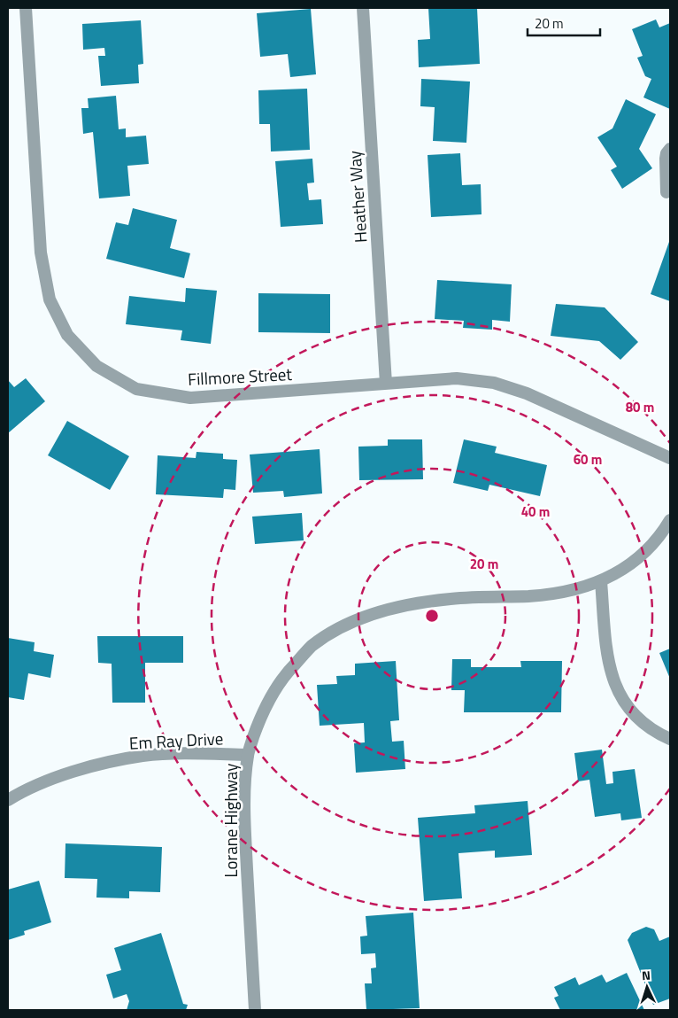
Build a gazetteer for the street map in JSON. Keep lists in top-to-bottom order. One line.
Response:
{"streets":{"street":["Heather Way","Fillmore Street","Em Ray Drive","Lorane Highway"]},"crossings":[["Heather Way","Fillmore Street"],["Em Ray Drive","Lorane Highway"]],"scale_bar":"20 m","north":"top","rings":["80 m","60 m","40 m","20 m"]}
